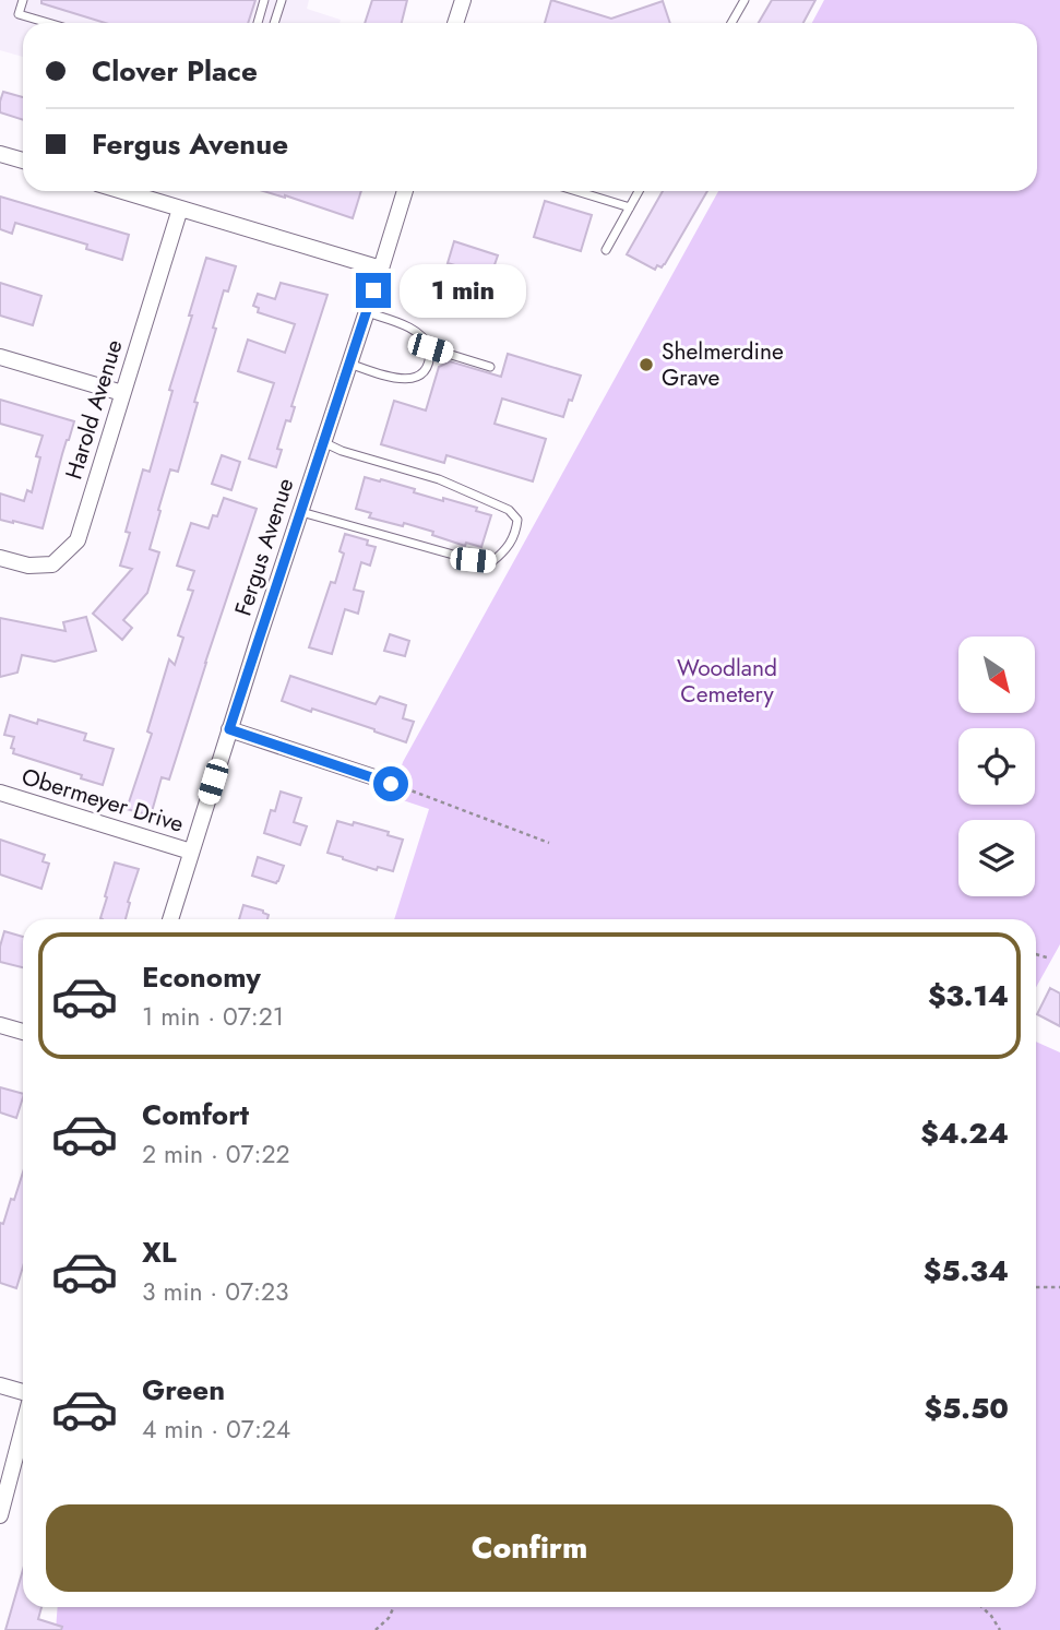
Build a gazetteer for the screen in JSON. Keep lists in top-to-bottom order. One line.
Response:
{"streets":{"street":["Harold Avenue","Fergus Avenue","Obermeyer Drive"]},"crossings":[["Fergus Avenue","Obermeyer Drive"]],"parks":["Woodland Cemetery"],"places":["Shelmerdine Grave"],"north":"bottom right","page":{"banner":["Clover Place","Fergus Avenue"],"bubble":"1 min","list":[{"name":"Economy","note":"1 min · 07:21","value":"$3.14"},{"name":"Comfort","note":"2 min · 07:22","value":"$4.24"},{"name":"XL","note":"3 min · 07:23","value":"$5.34"},{"name":"Green","note":"4 min · 07:24","value":"$5.50"}],"buttons":"Confirm"}}
